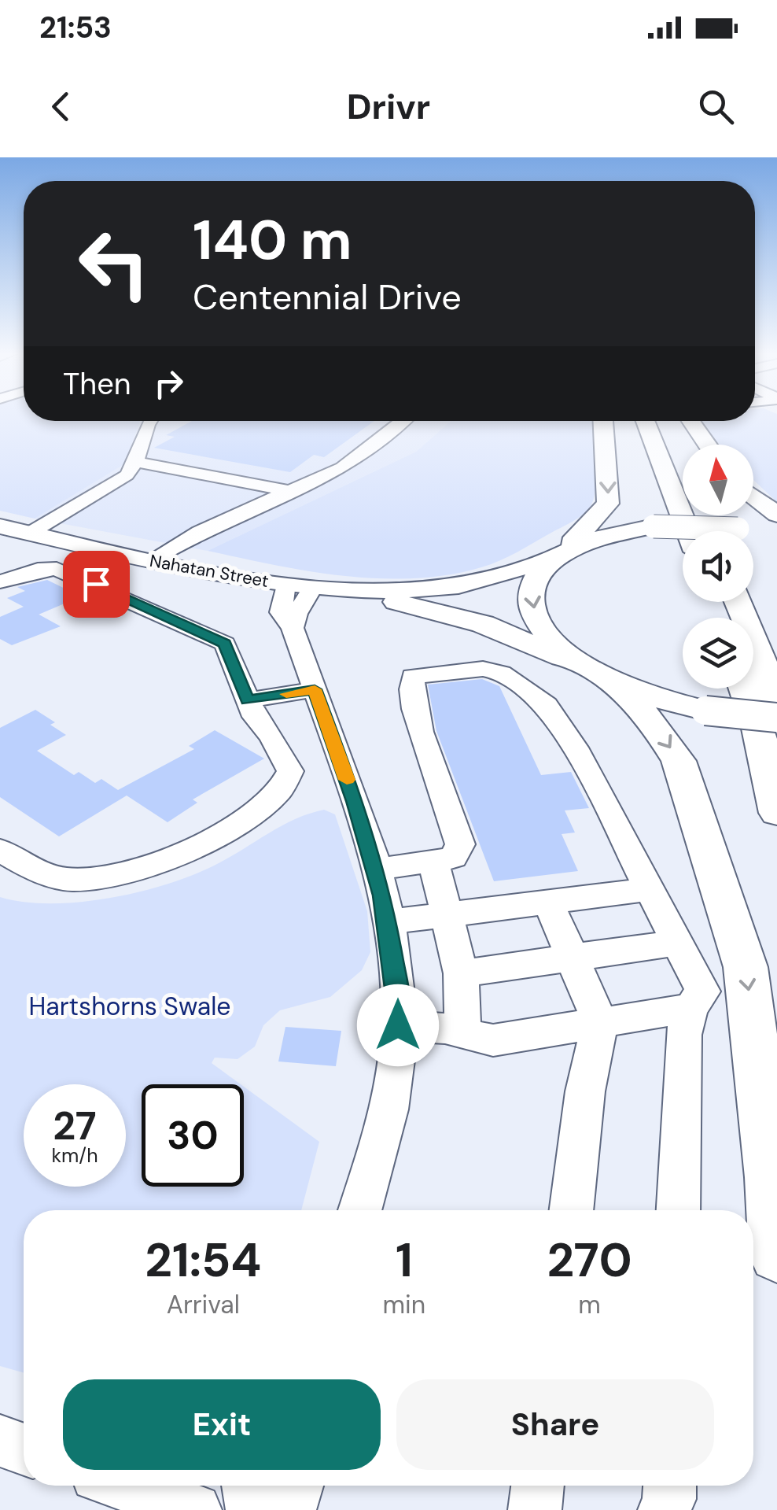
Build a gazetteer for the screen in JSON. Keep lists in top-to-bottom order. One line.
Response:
{"streets":{"main road":["Nahatan Street"]},"parks":["Hartshorns Swale"],"north":"top","page":{"status":"21:53","header":"Drivr","turn":["140 m","Centennial Drive"],"then":"Then","speed":"27 km/h","limit":"30","eta":["21:54","Arrival","1","min","270","m"],"buttons":["Exit","Share"]}}
